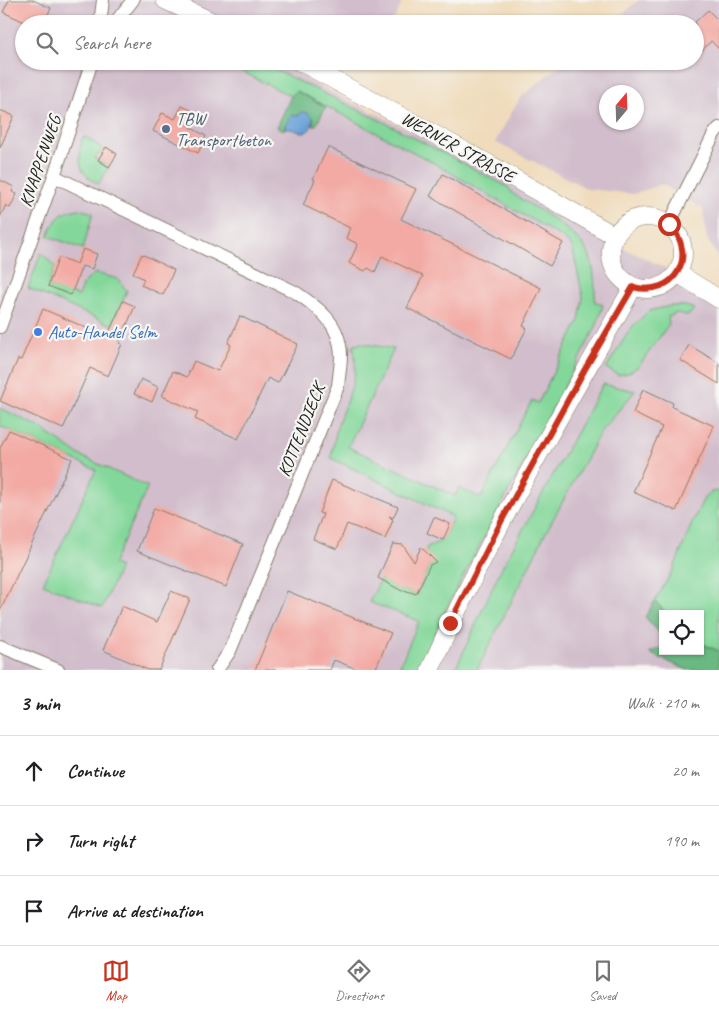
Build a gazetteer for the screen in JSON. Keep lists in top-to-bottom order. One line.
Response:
{"streets":{"main road":["WERNER STRASSE"],"street":["KNAPPENWEG","KOTTENDIECK"]},"crossings":[["KNAPPENWEG","KOTTENDIECK"]],"places":["TBW Transportbeton","Auto-Handel Selm"],"north":"top","page":{"search":"Search here","heading":["3 min","Walk · 210 m"],"list":[["Continue","20 m"],["Turn right","190 m"],"Arrive at destination"],"nav":["Map","Directions","Saved"]}}
